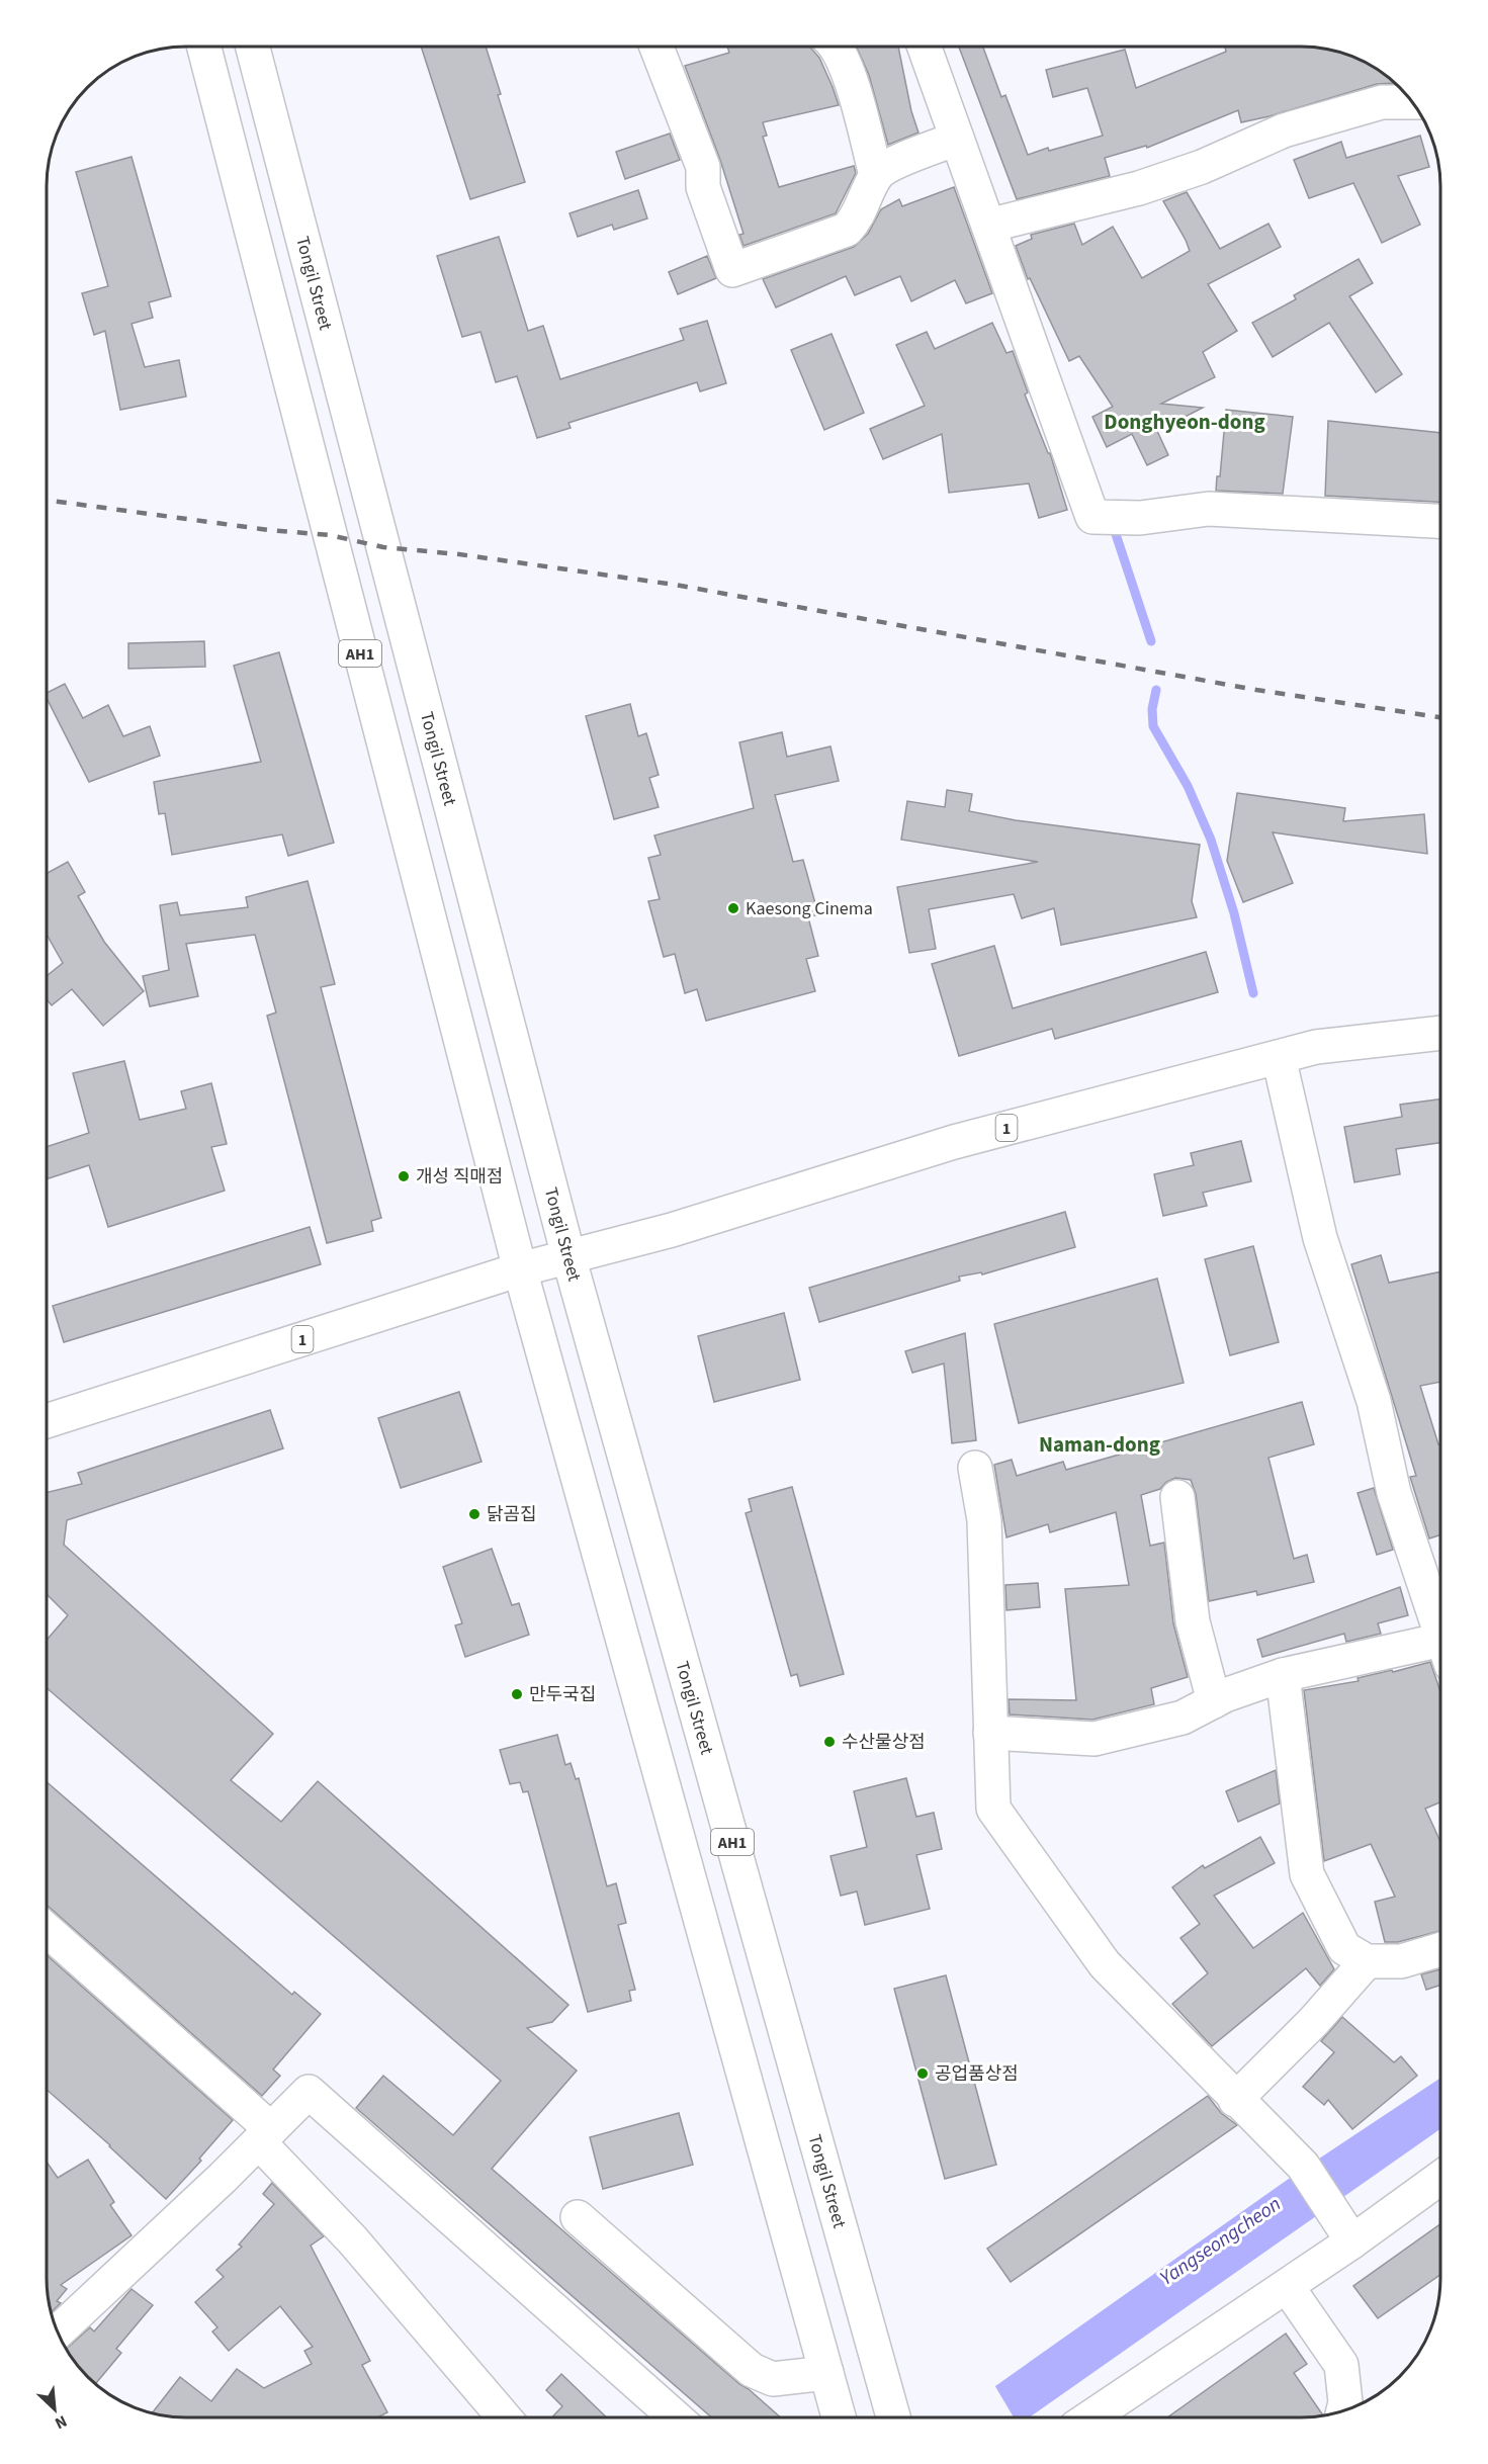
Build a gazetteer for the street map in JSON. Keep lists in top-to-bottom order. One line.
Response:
{"streets":{"main road":["Tongil Street","AH1","1"]},"crossings":[["Tongil Street","1"],["AH1","1"]],"districts":["Donghyeon-dong","Naman-dong"],"water":["Yangseongcheon"],"places":["Kaesong Cinema","개성 직매점","닭곰집","만두국집","수산물상점","공업품상점"],"north":"bottom right"}
